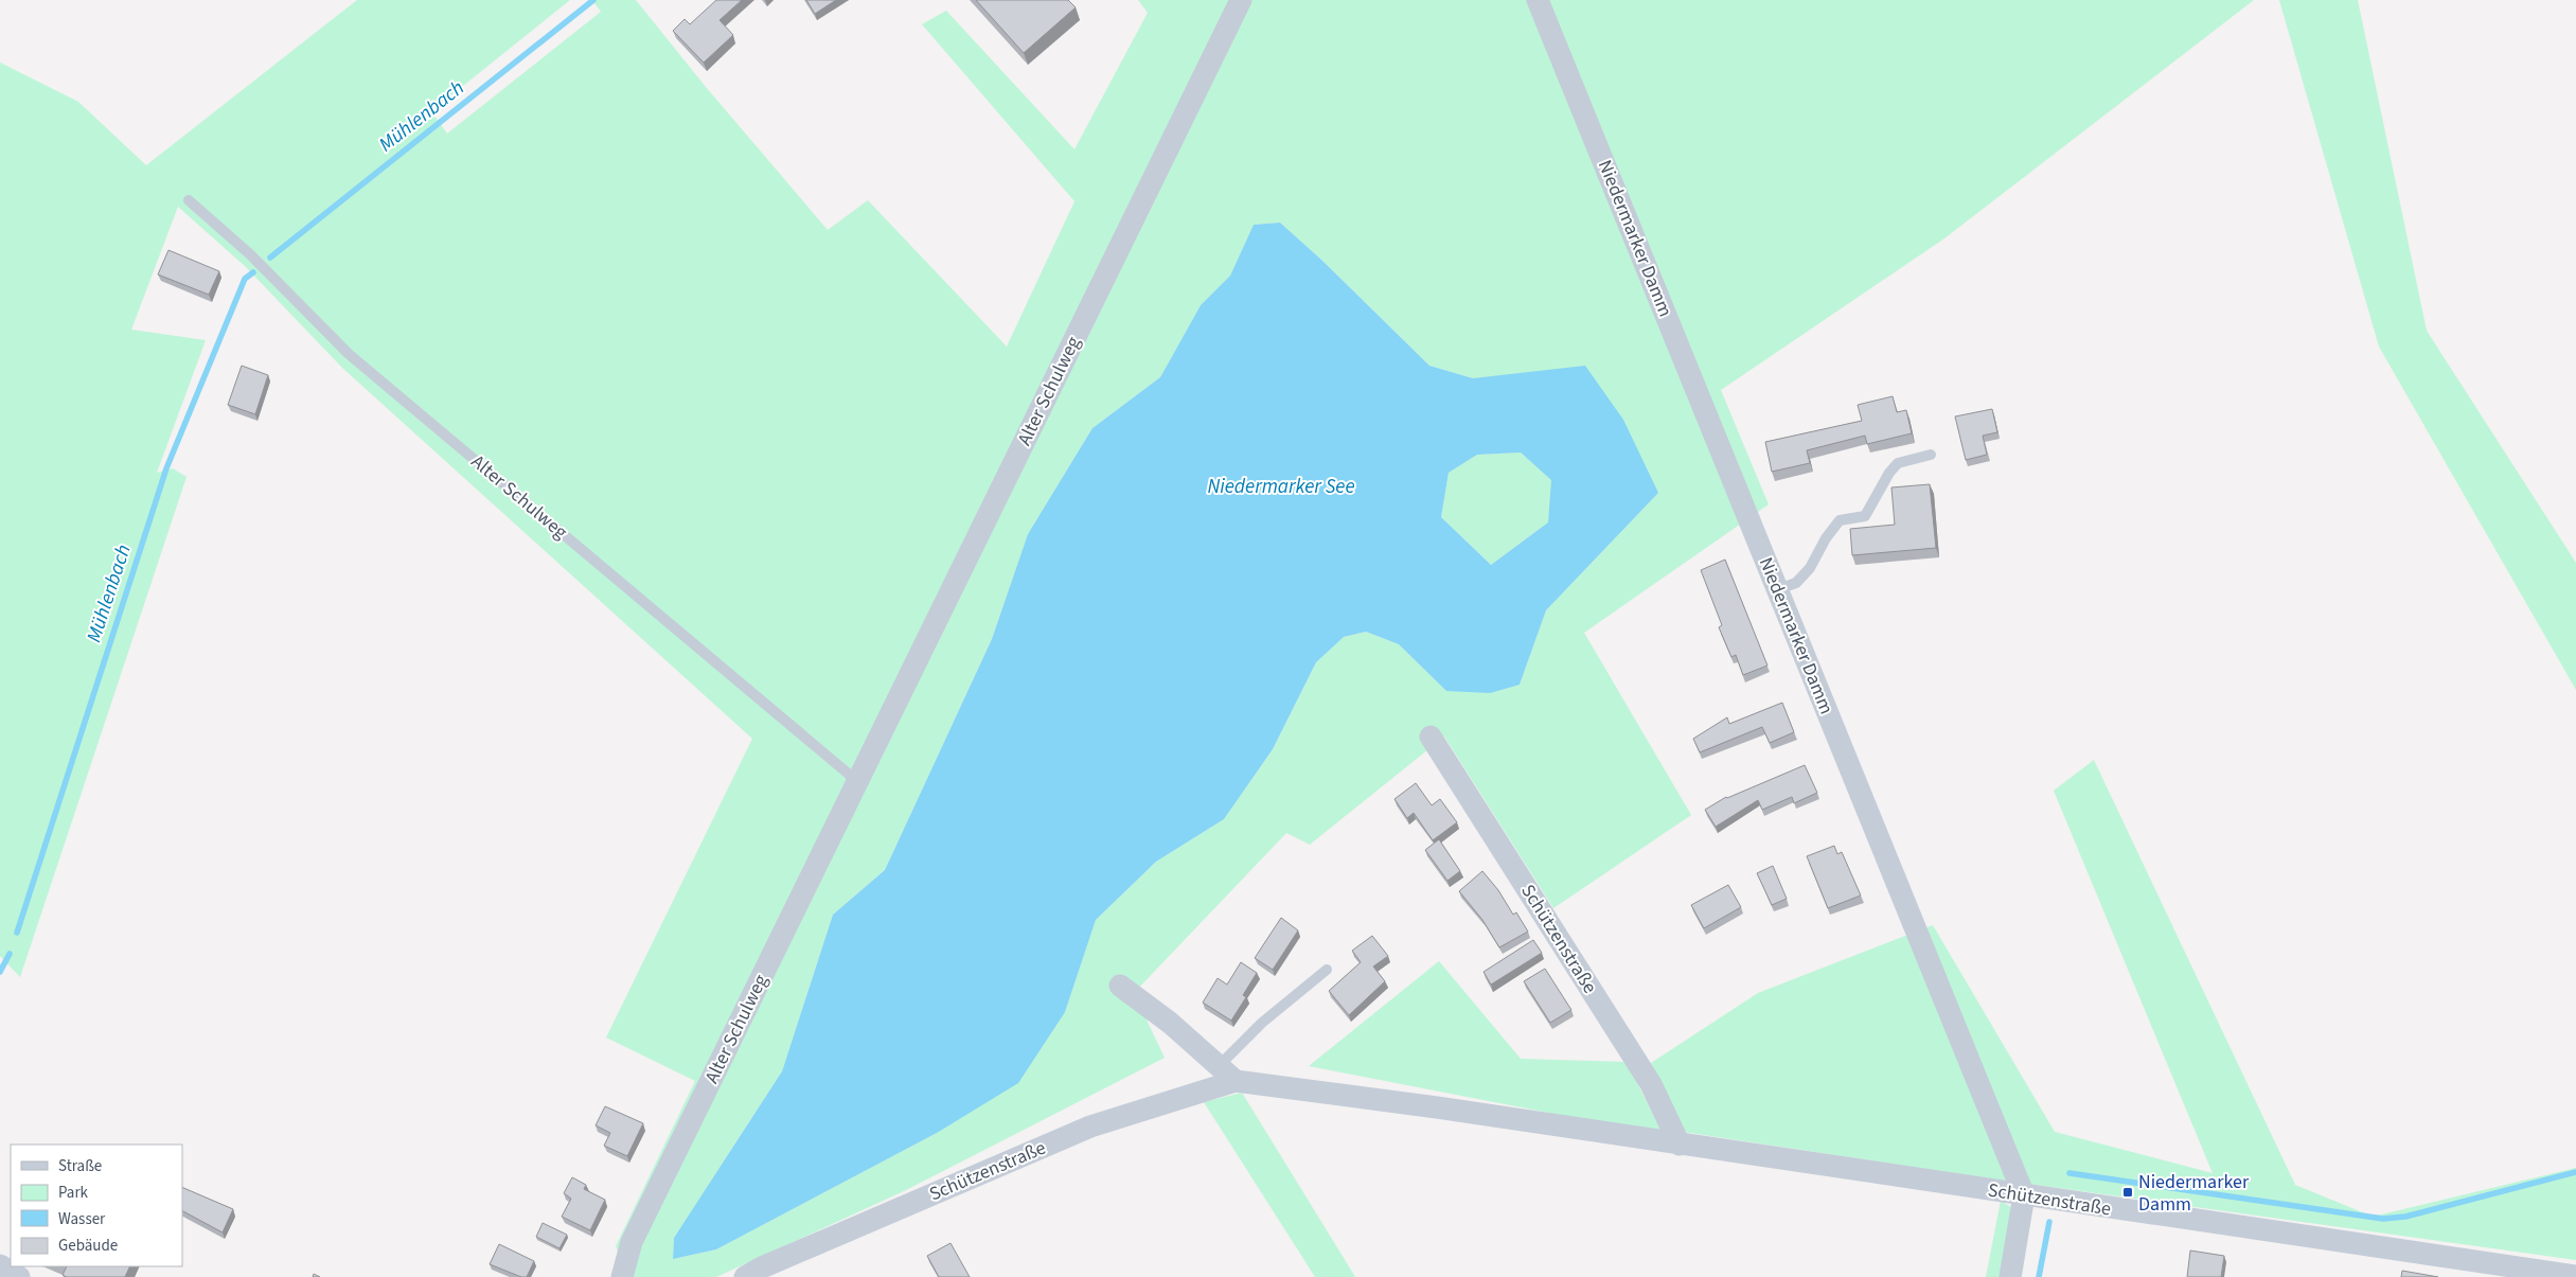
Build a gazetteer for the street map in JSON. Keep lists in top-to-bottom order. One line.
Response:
{"streets":{"street":["Niedermarker Damm","Alter Schulweg","Schützenstraße"]},"crossings":[["Niedermarker Damm","Schützenstraße"]],"water":["Mühlenbach","Niedermarker See"],"places":{"transit":["Niedermarker Damm"]},"legend":["Straße","Park","Wasser","Gebäude"]}
